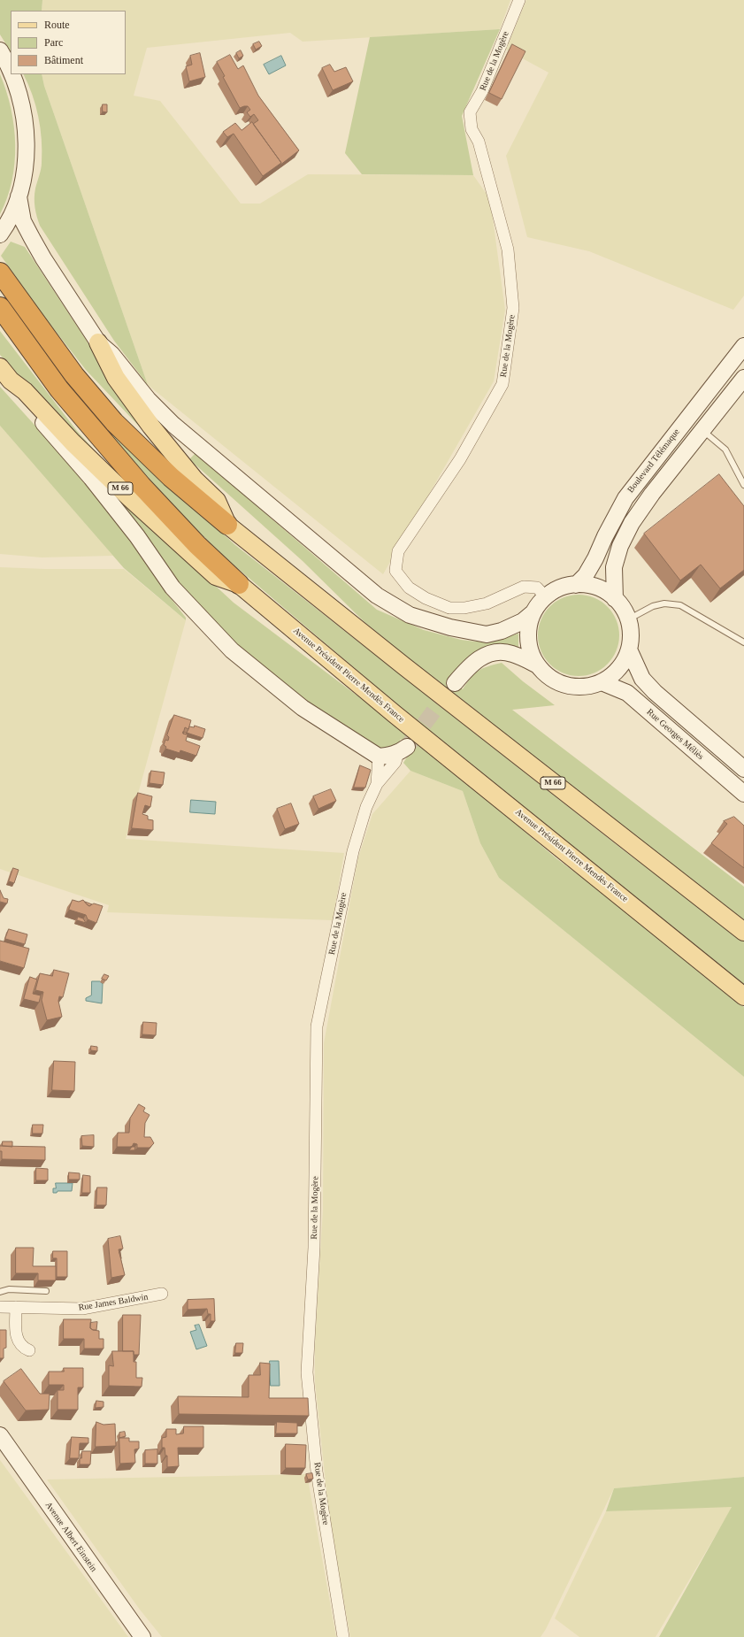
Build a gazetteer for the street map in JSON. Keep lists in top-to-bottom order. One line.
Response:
{"streets":{"highway":["M 66","Avenue Président Pierre Mendès France"],"main road":["Boulevard Télémaque","Rue Georges Méliès","Avenue Albert Einstein"],"street":["Rue de la Mogère","Rue James Baldwin"]},"crossings":[["Rue de la Mogère","Boulevard Télémaque"],["Rue de la Mogère","M 66"],["Rue de la Mogère","Rue Georges Méliès"],["Boulevard Télémaque","M 66"],["Boulevard Télémaque","Rue Georges Méliès"],["M 66","Avenue Président Pierre Mendès France"],["M 66","Rue Georges Méliès"]],"legend":["Route","Parc","Bâtiment"]}
